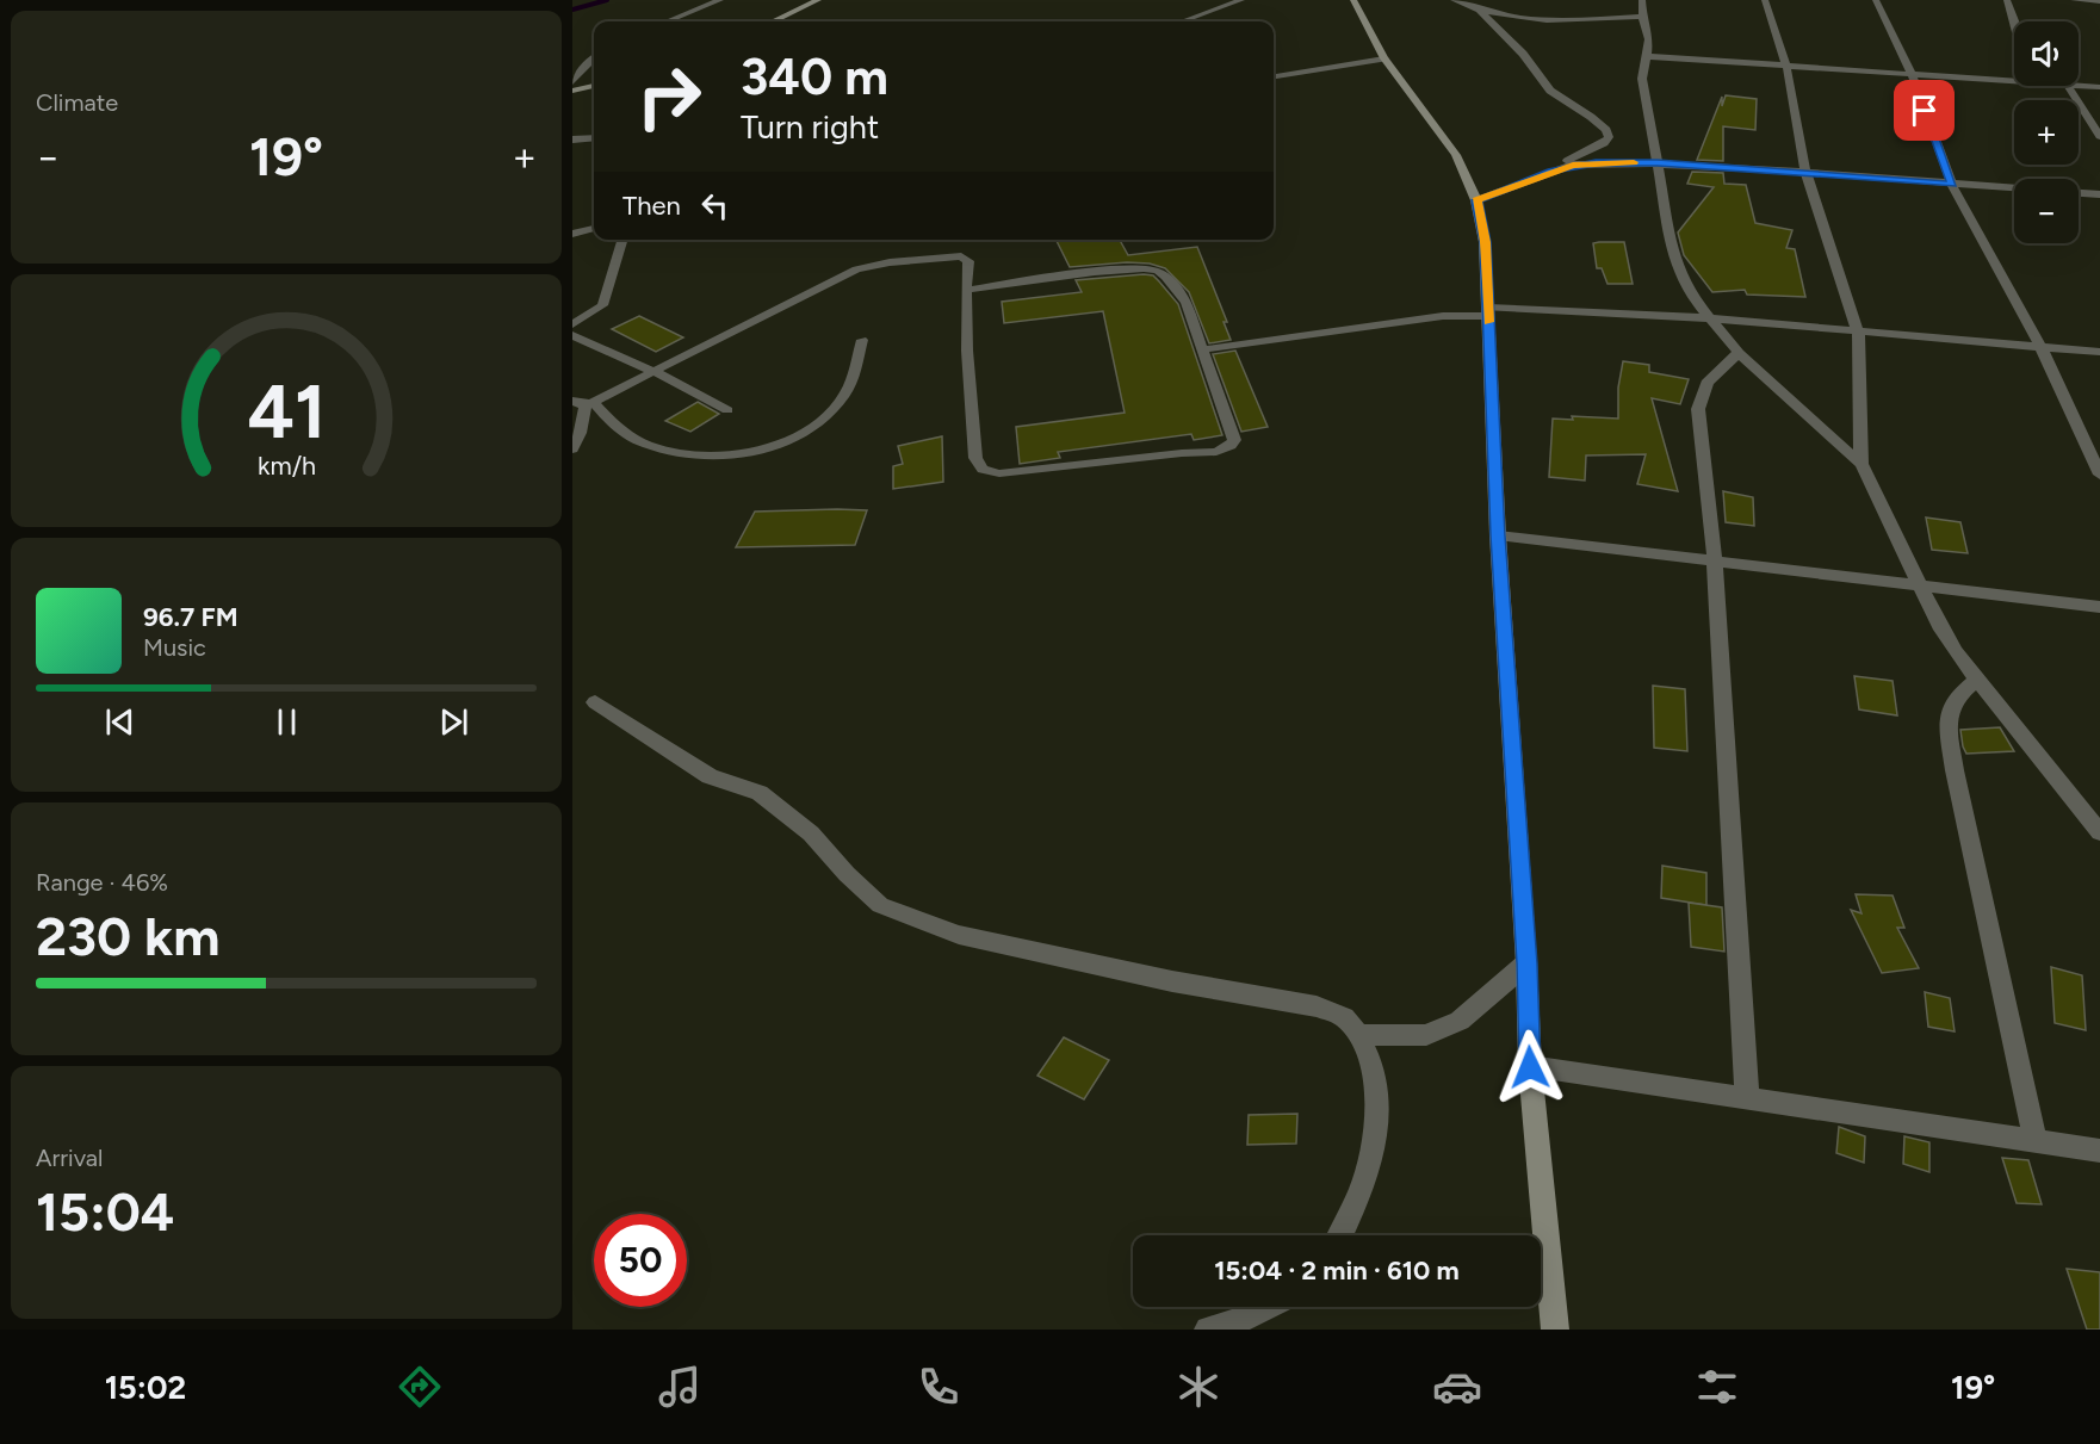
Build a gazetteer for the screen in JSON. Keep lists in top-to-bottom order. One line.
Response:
{"page":{"tile":["Climate",["Range · 46%","230 km"],["Arrival","15:04"]],"map_buttons":["+","−"],"turn":["340 m","Turn right"],"heat":["−","19°","+"],"then":"Then","song":["96.7 FM","Music"],"limit":"50","trip":"15:04 · 2 min · 610 m","tabs":["15:02","19°"],"gauge":["41","km/h"]}}
